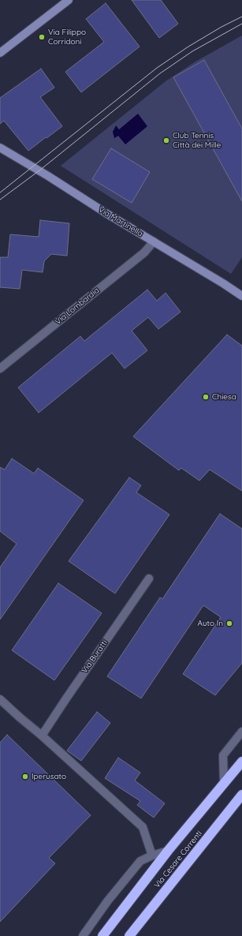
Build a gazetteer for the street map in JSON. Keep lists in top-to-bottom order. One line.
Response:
{"streets":{"highway":["Via Cesare Correnti"],"street":["Via Martinella","Via Lombardia","Via Buratti"]},"crossings":[["Via Martinella","Via Lombardia"]],"places":["Via Filippo Corridoni","Club Tennis Città dei Mille","Chiesa","Auto In","Iperusato"]}
